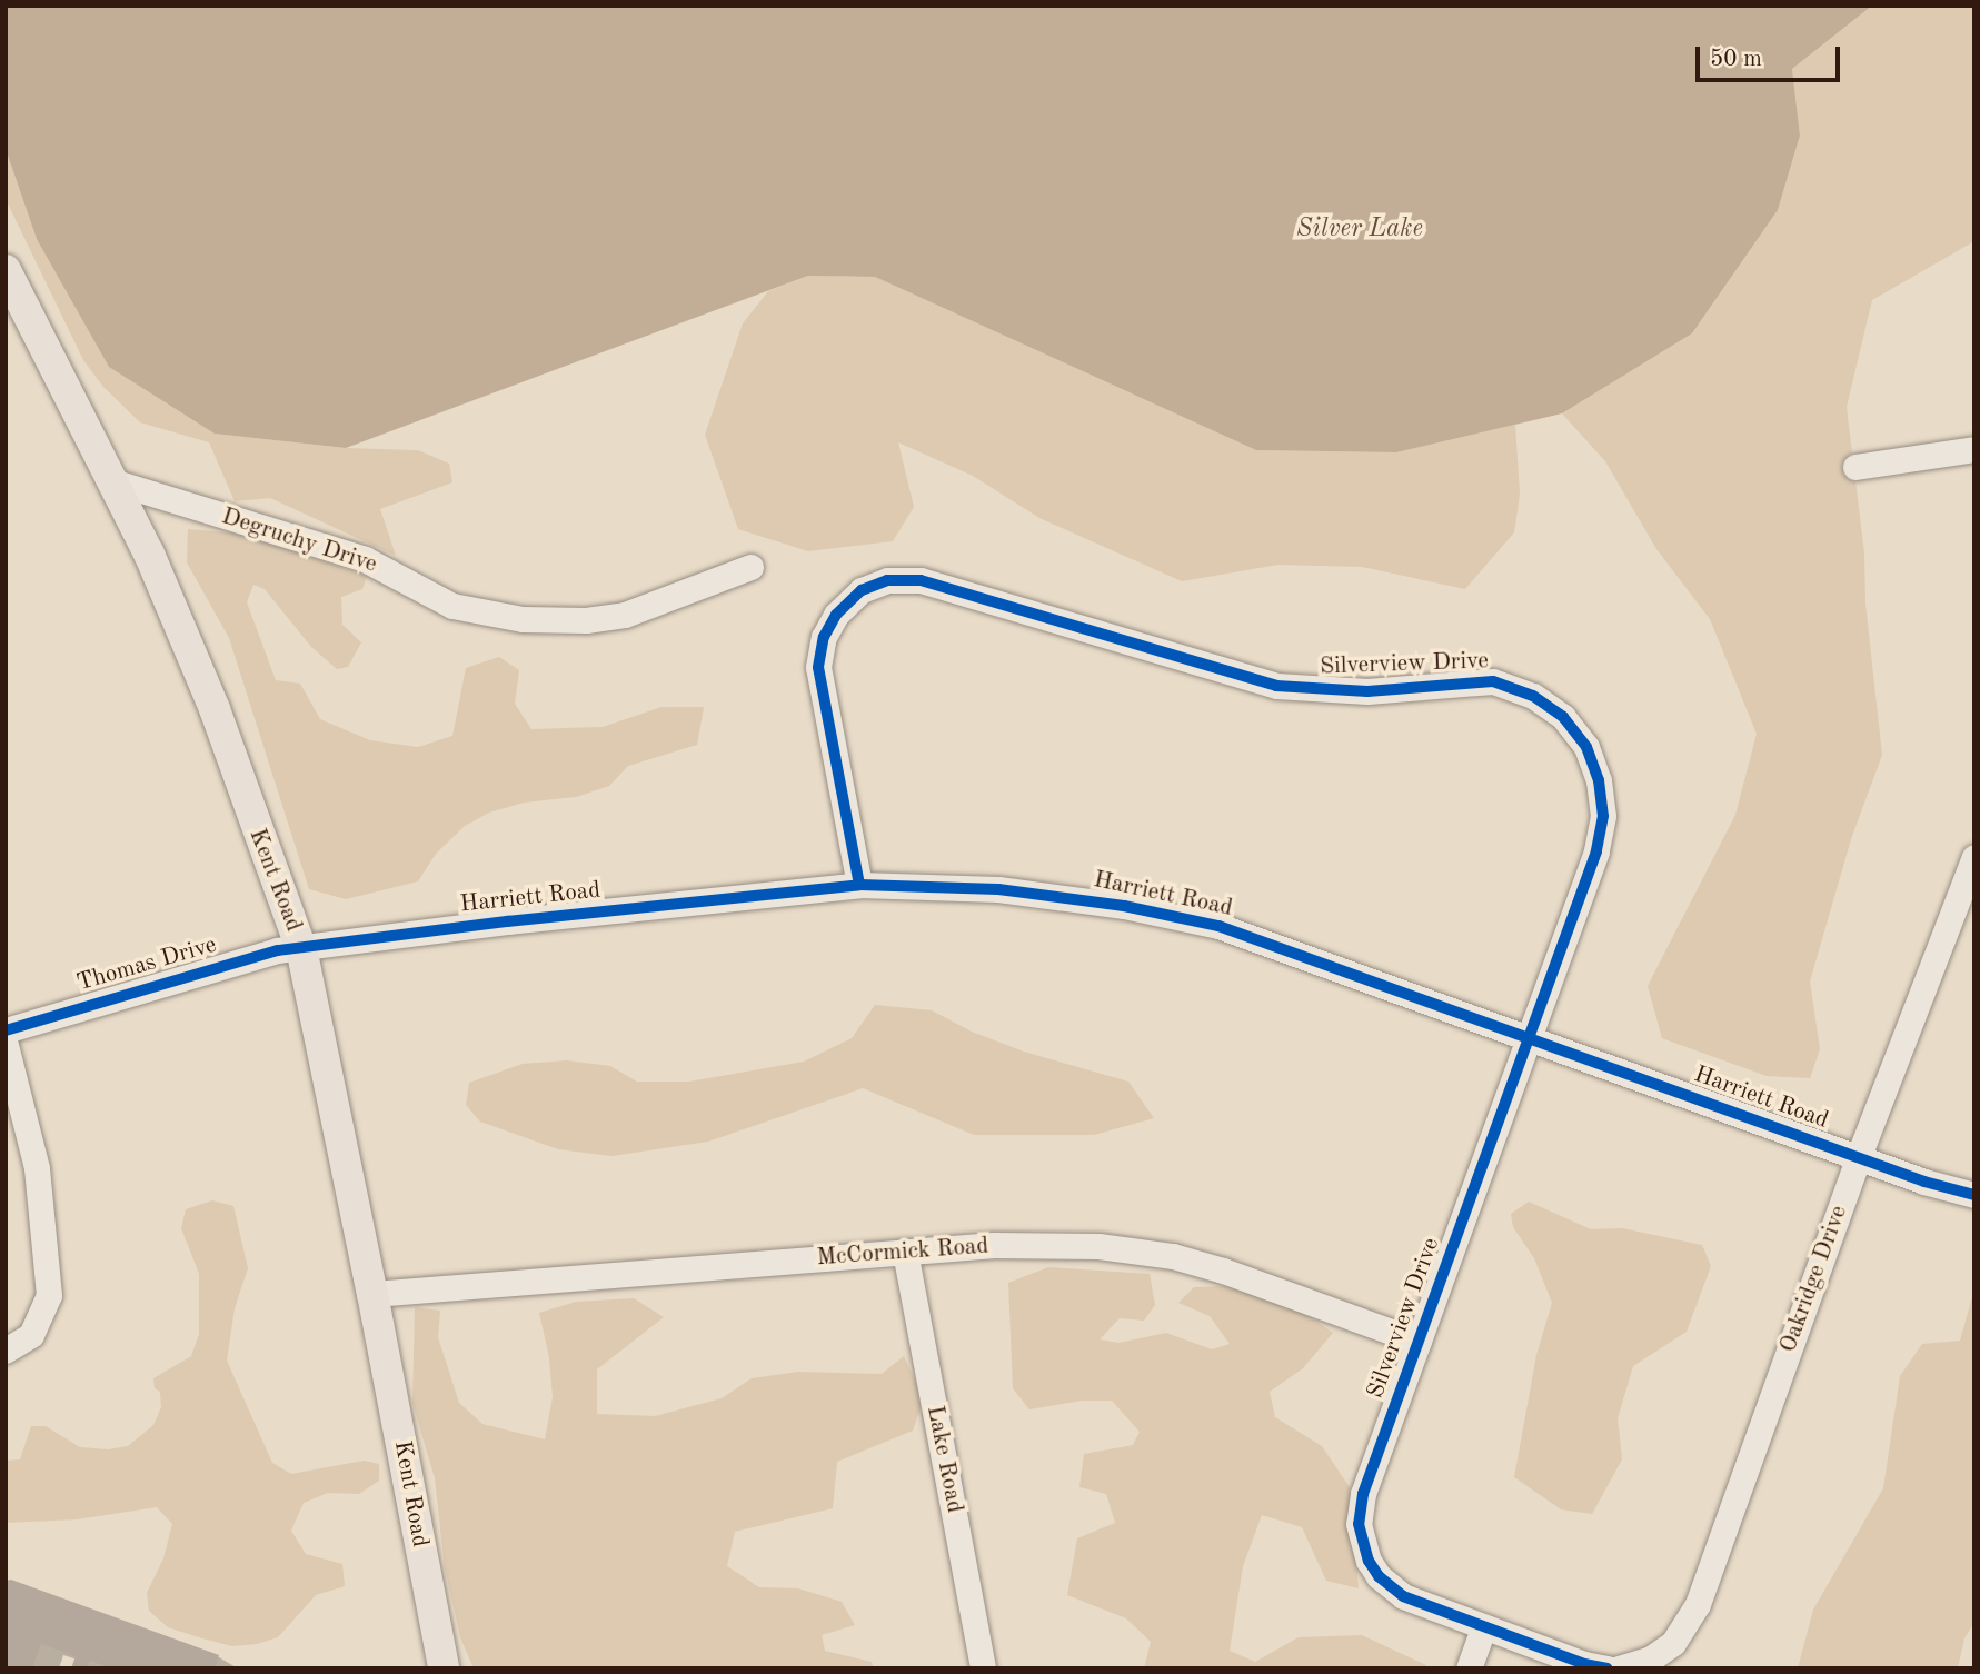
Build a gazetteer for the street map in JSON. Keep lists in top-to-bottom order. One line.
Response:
{"streets":{"main road":["Kent Road"],"street":["Degruchy Drive","Silverview Drive","Harriett Road","Thomas Drive","McCormick Road","Oakridge Drive","Lake Road"]},"crossings":[["Degruchy Drive","Kent Road"],["Silverview Drive","Harriett Road"],["Silverview Drive","McCormick Road"],["Kent Road","Harriett Road"],["Kent Road","Thomas Drive"],["Kent Road","McCormick Road"],["Harriett Road","Thomas Drive"],["Harriett Road","Oakridge Drive"],["McCormick Road","Lake Road"]],"water":["Silver Lake"],"scale_bar":"50 m"}
